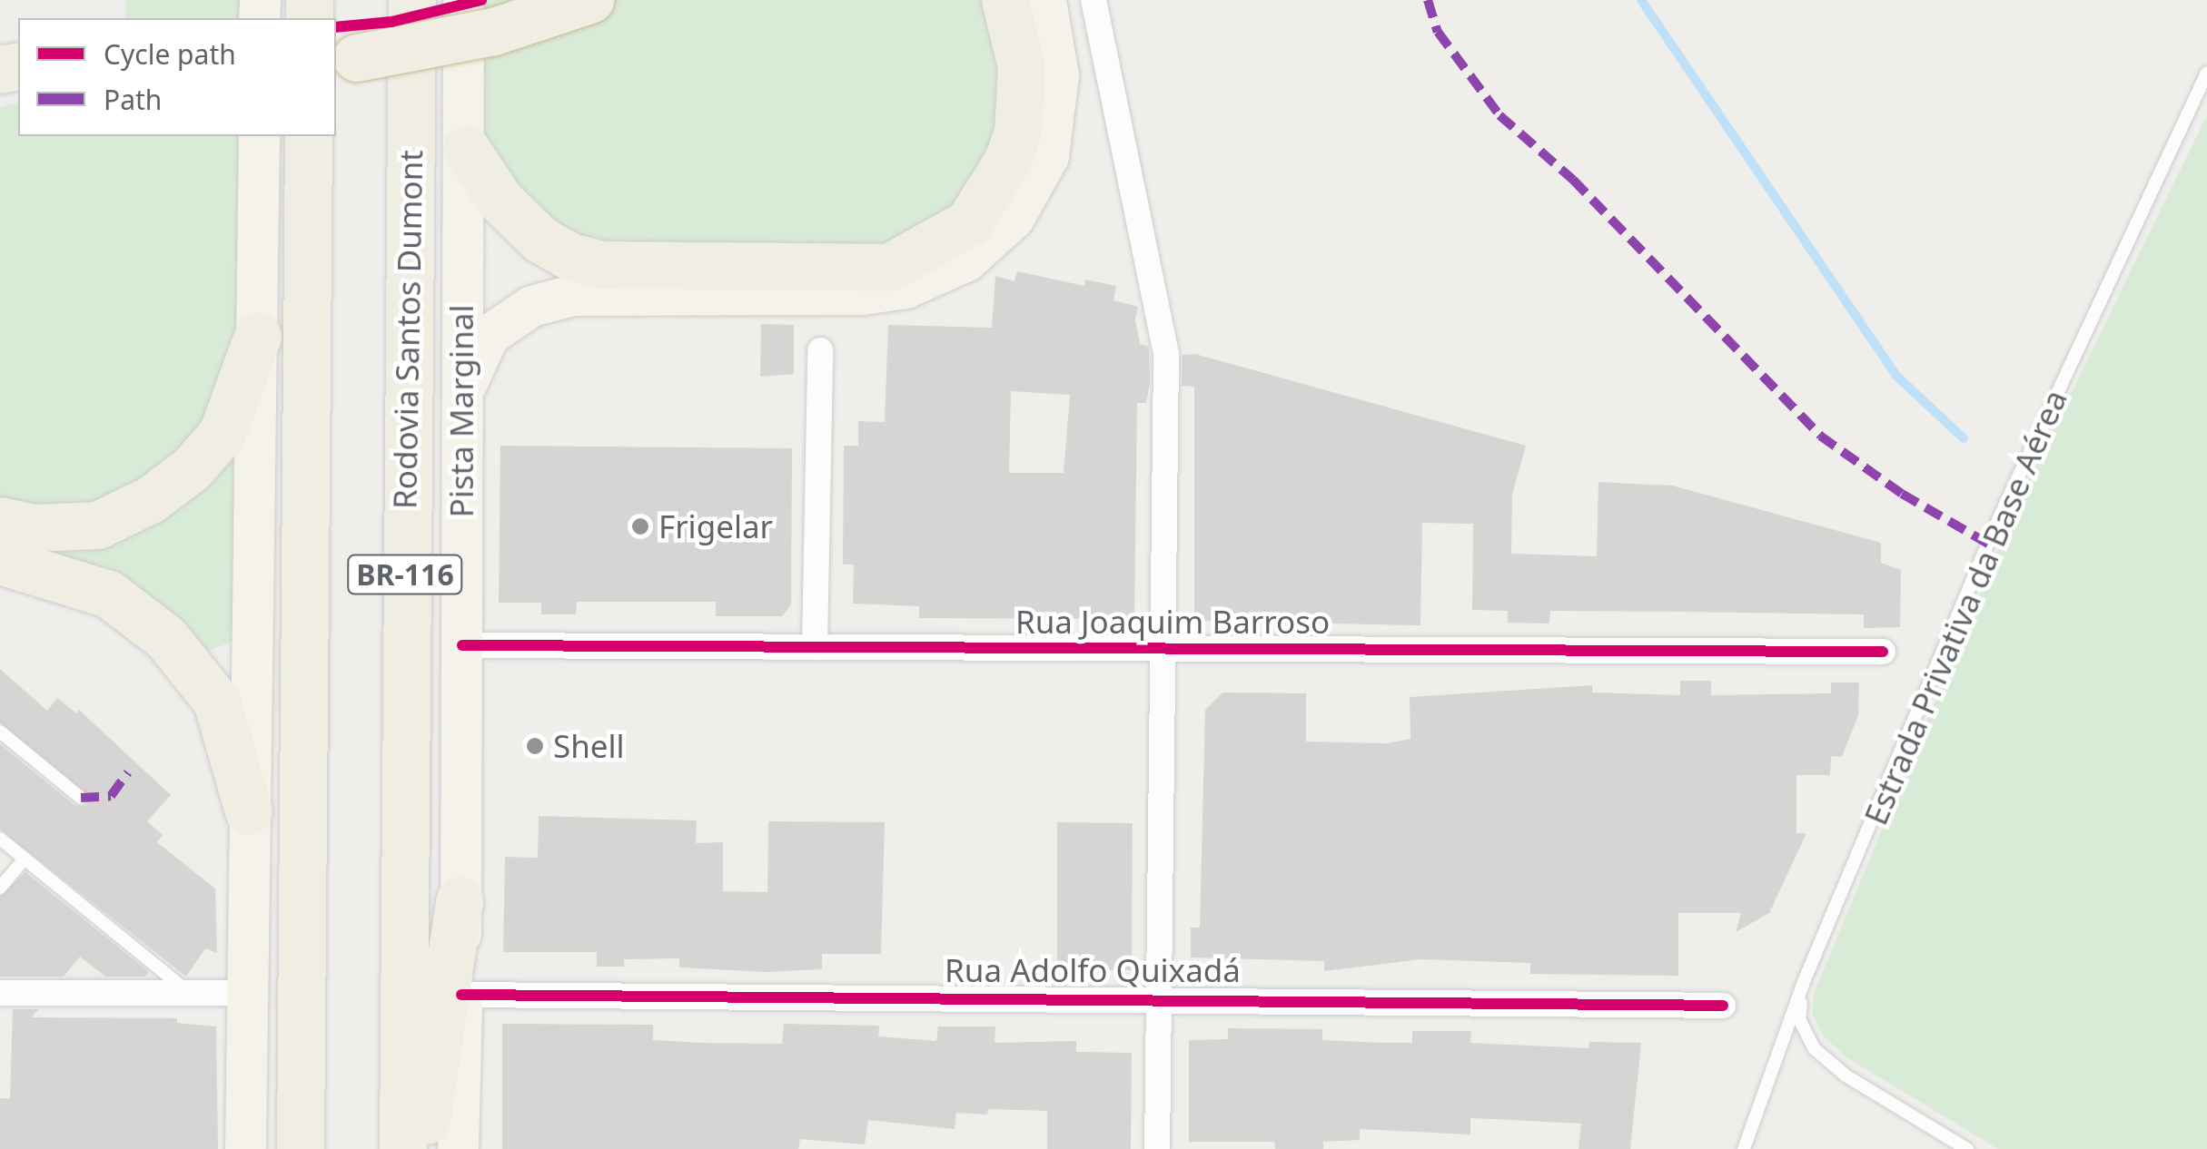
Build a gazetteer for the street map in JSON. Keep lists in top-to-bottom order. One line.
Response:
{"streets":{"highway":["Rodovia Santos Dumont","BR-116"],"main road":["Pista Marginal"],"street":["Rua Joaquim Barroso","Rua Adolfo Quixadá"],"lane":["Estrada Privativa da Base Aérea"]},"crossings":[["Pista Marginal","Rua Joaquim Barroso"],["Pista Marginal","Rua Adolfo Quixadá"]],"places":["Frigelar","Shell"],"legend":["Cycle path","Path"]}
